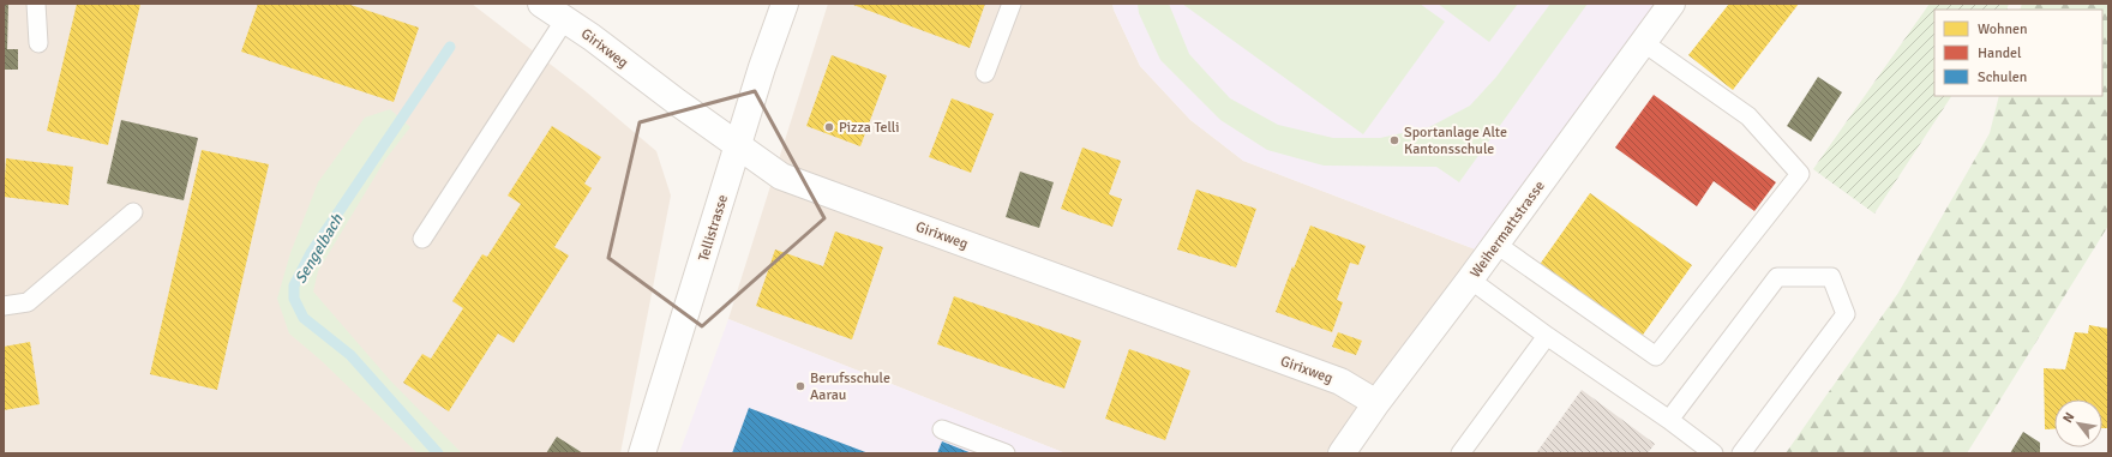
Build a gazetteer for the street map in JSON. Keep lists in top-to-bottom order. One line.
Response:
{"streets":{"street":["Girixweg","Tellistrasse","Weihermattstrasse"]},"crossings":[["Girixweg","Tellistrasse"],["Girixweg","Weihermattstrasse"]],"water":["Sengelbach"],"places":["Pizza Telli","Sportanlage Alte Kantonsschule","Berufsschule Aarau"],"legend":["Wohnen","Handel","Schulen"],"north":"top left"}
